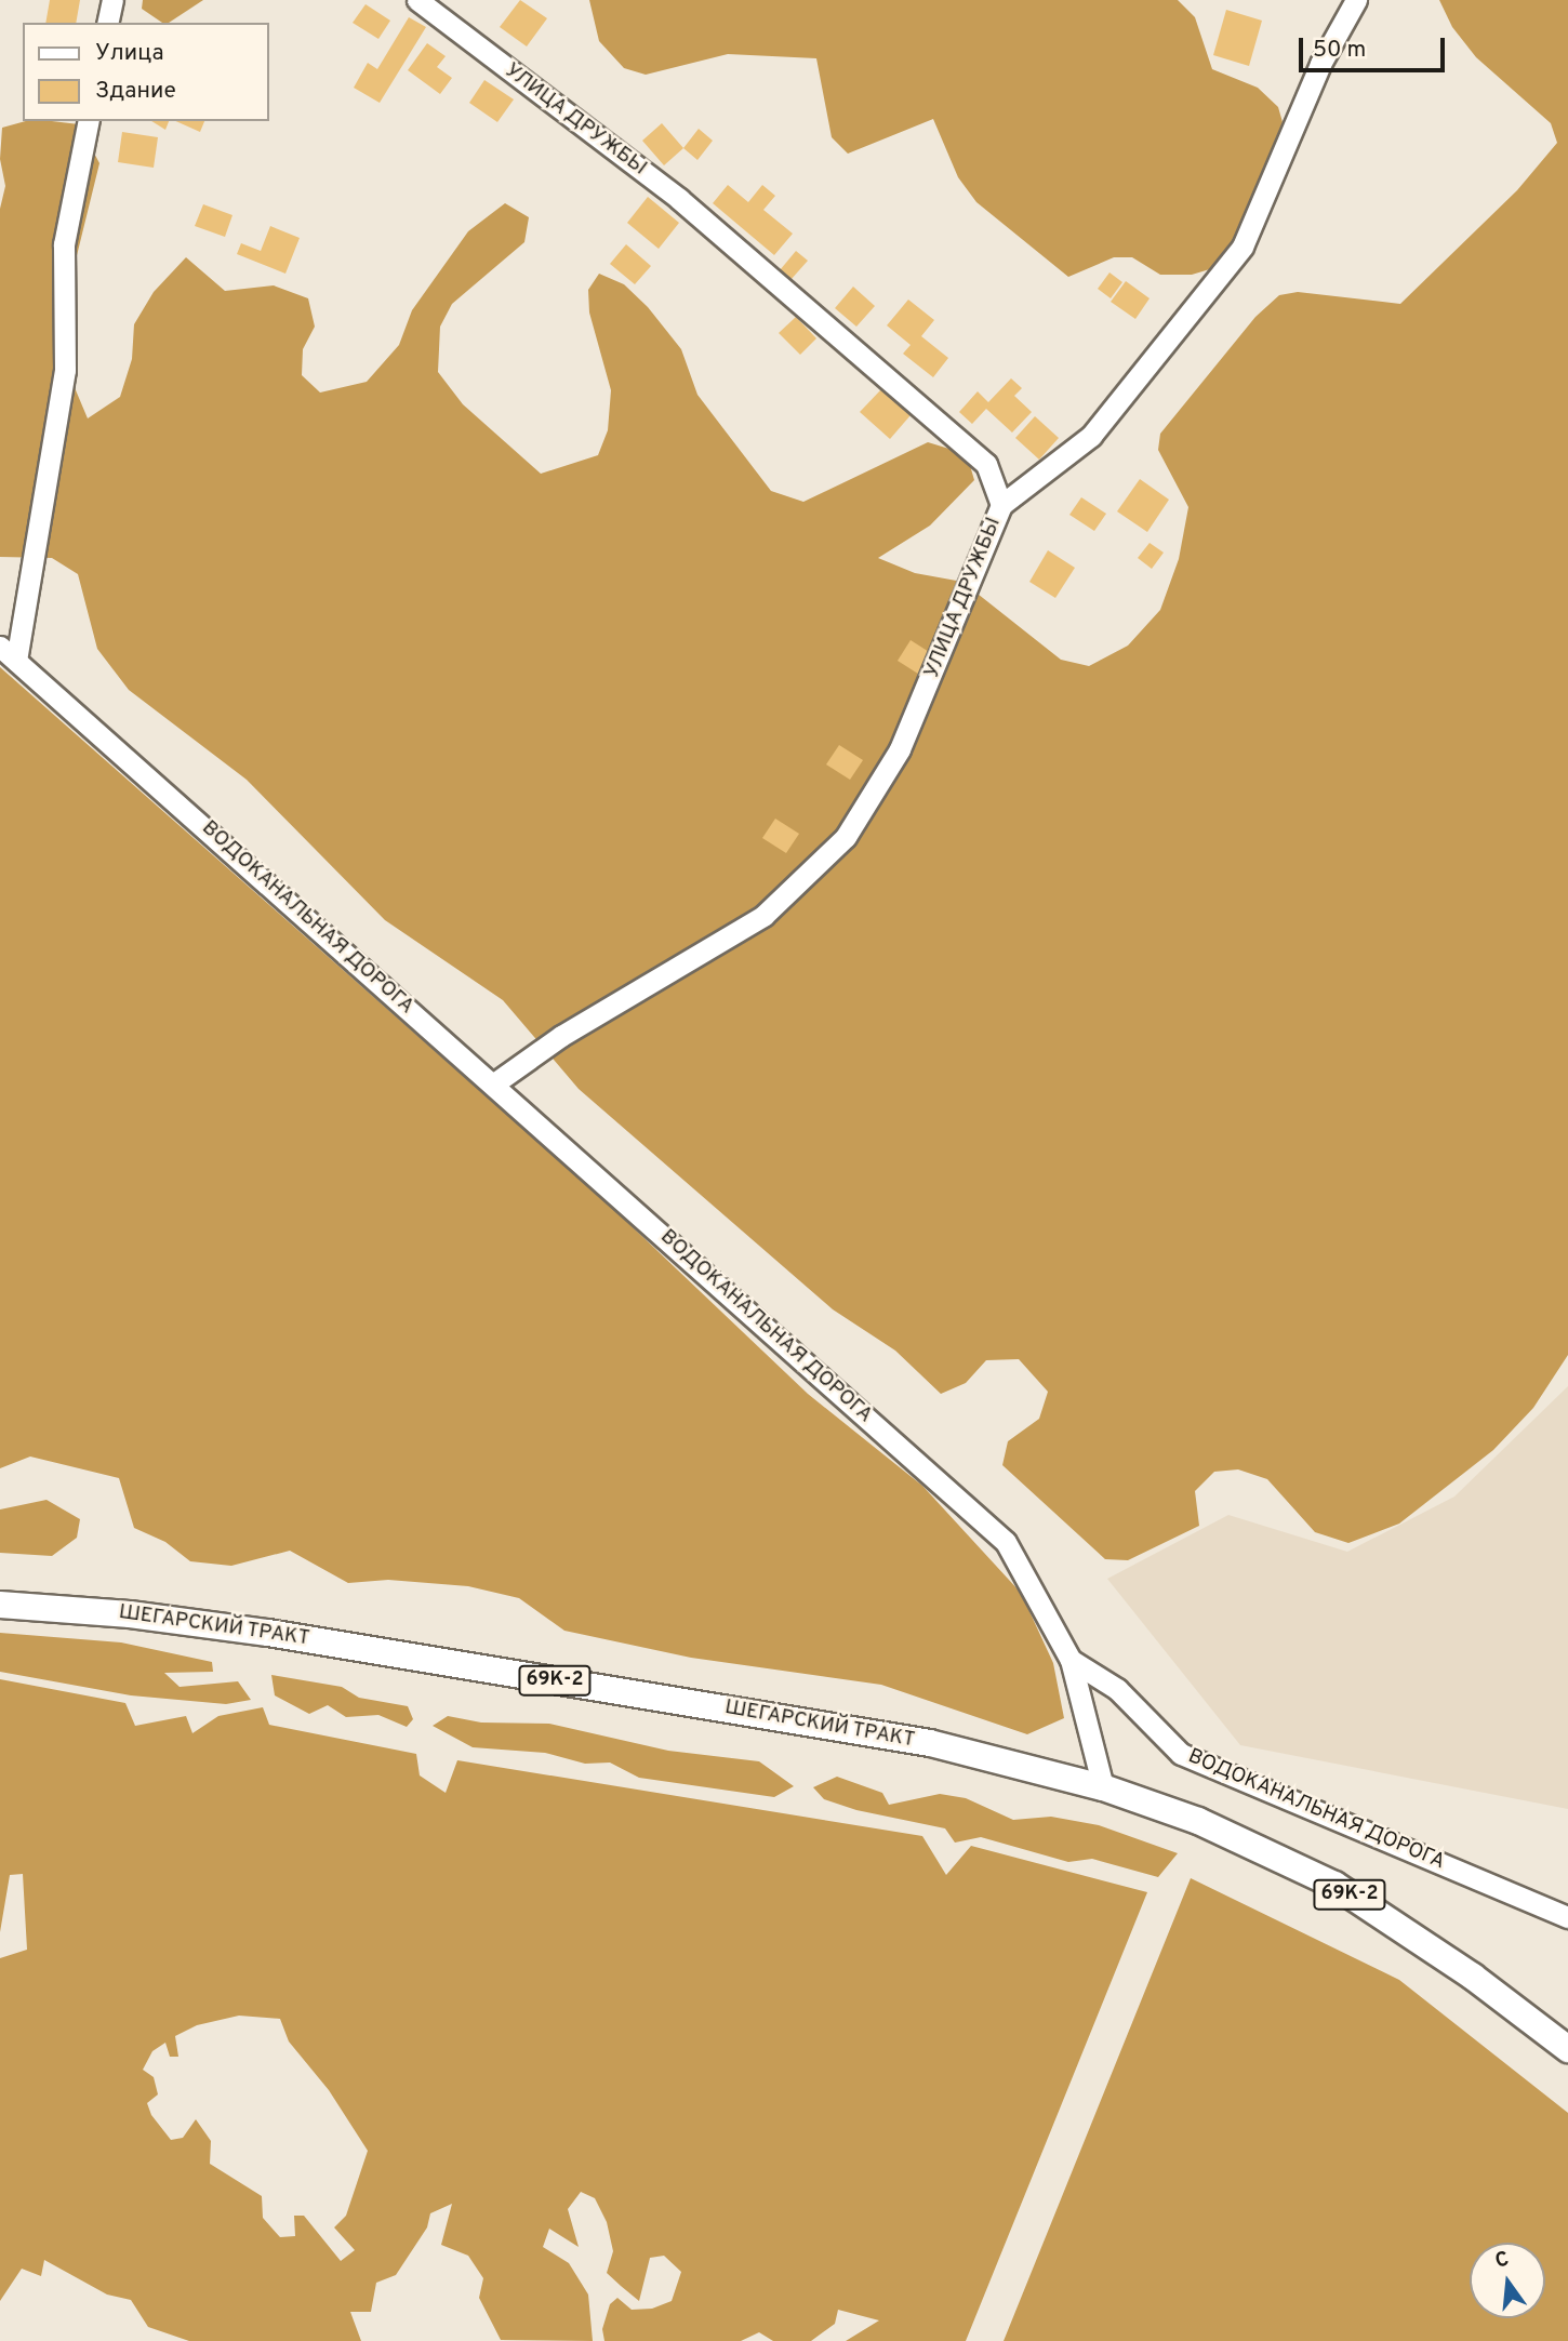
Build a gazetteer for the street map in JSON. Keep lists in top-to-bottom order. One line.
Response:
{"streets":{"main road":["ШЕГАРСКИЙ ТРАКТ","69К-2"],"street":["УЛИЦА ДРУЖБЫ","ВОДОКАНАЛЬНАЯ ДОРОГА"]},"crossings":[["УЛИЦА ДРУЖБЫ","ВОДОКАНАЛЬНАЯ ДОРОГА"]],"legend":["Улица","Здание"],"scale_bar":"50 m","north":"top"}
